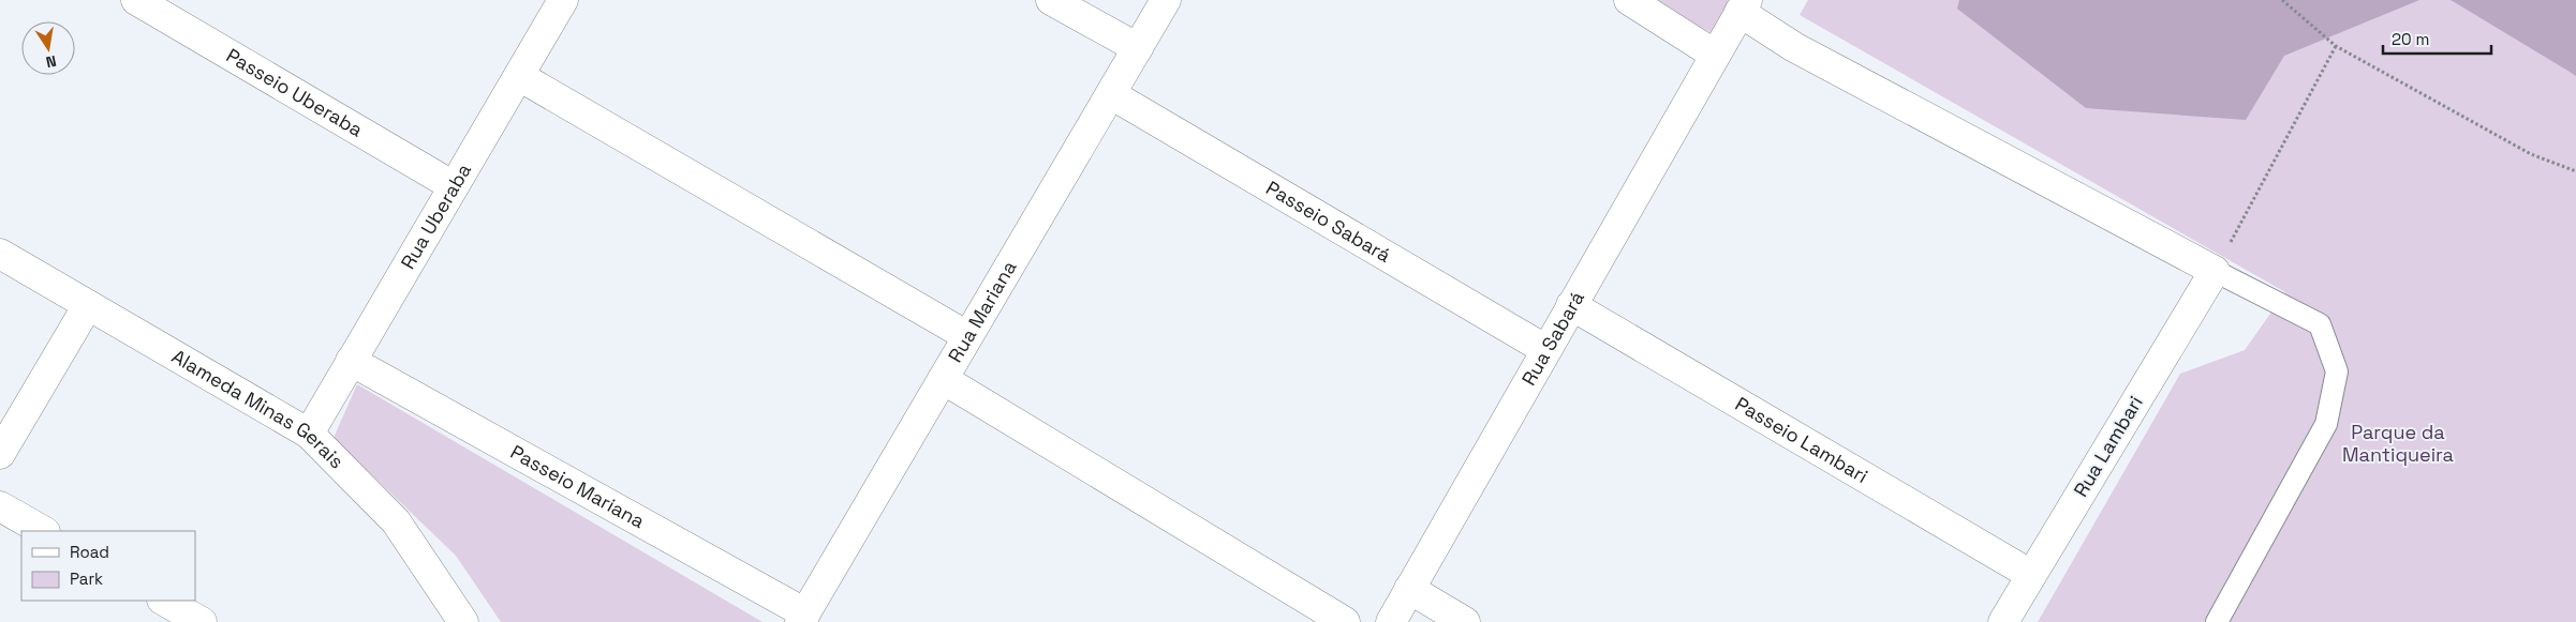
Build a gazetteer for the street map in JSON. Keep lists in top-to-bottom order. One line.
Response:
{"streets":{"street":["Passeio Uberaba","Rua Uberaba","Passeio Sabará","Rua Mariana","Rua Sabará","Alameda Minas Gerais","Passeio Lambari","Rua Lambari","Passeio Mariana"]},"crossings":[["Passeio Uberaba","Rua Uberaba"],["Rua Uberaba","Alameda Minas Gerais"],["Rua Uberaba","Passeio Mariana"],["Passeio Sabará","Rua Mariana"],["Passeio Sabará","Rua Sabará"],["Rua Mariana","Passeio Mariana"],["Rua Sabará","Passeio Lambari"],["Passeio Lambari","Rua Lambari"]],"parks":["Parque da Mantiqueira"],"legend":["Road","Park"],"scale_bar":"20 m","north":"bottom"}
